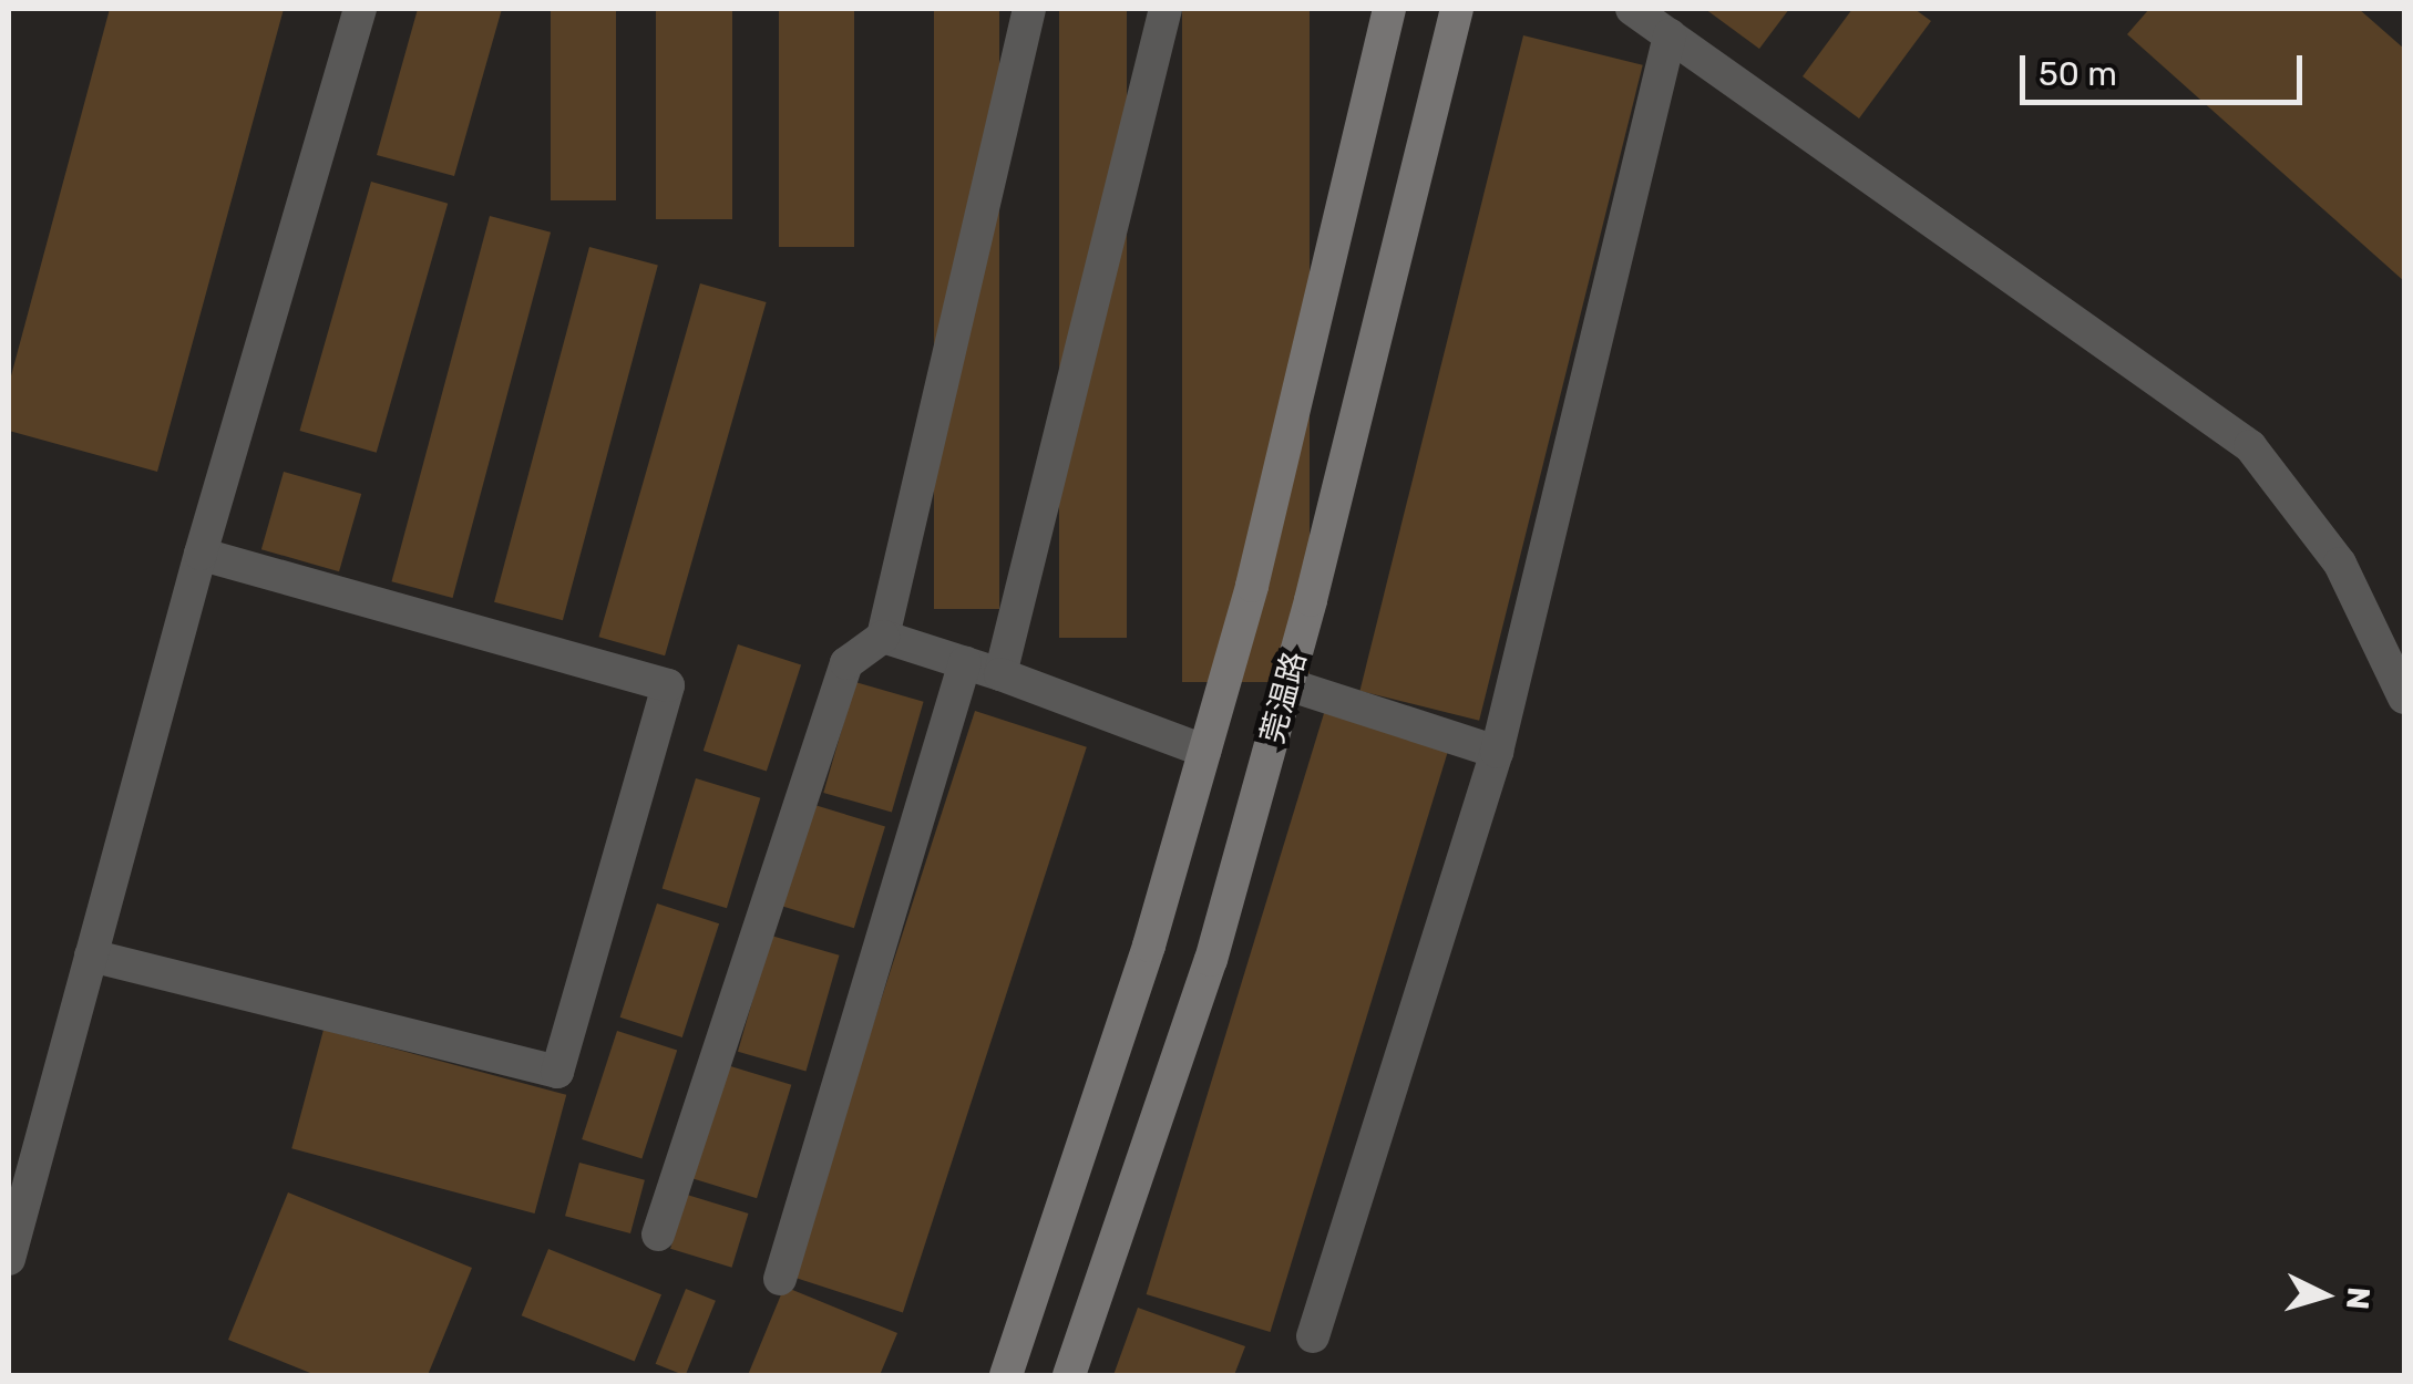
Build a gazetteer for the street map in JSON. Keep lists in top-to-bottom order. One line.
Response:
{"streets":{"main road":["莞温路"]},"scale_bar":"50 m","north":"right"}
